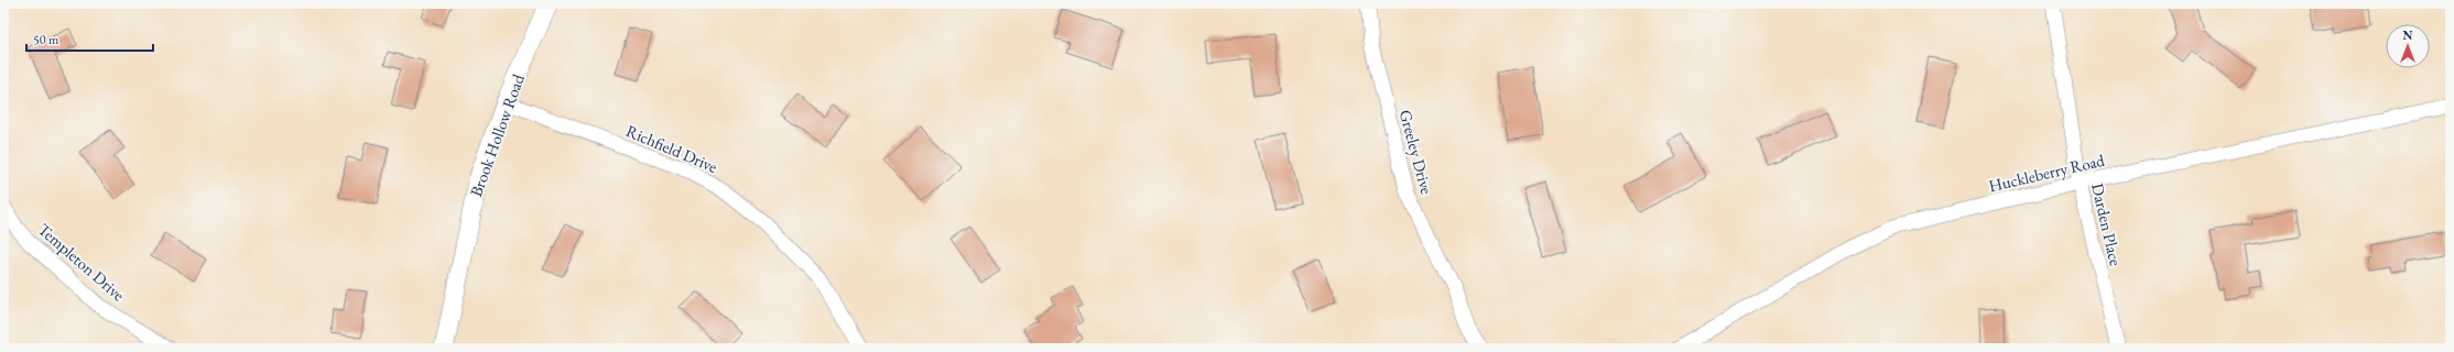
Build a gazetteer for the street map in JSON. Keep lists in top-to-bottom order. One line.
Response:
{"streets":{"street":["Brook Hollow Road","Richfield Drive","Greeley Drive","Huckleberry Road","Darden Place","Templeton Drive"]},"crossings":[["Brook Hollow Road","Richfield Drive"],["Huckleberry Road","Darden Place"]],"scale_bar":"50 m","north":"top"}
